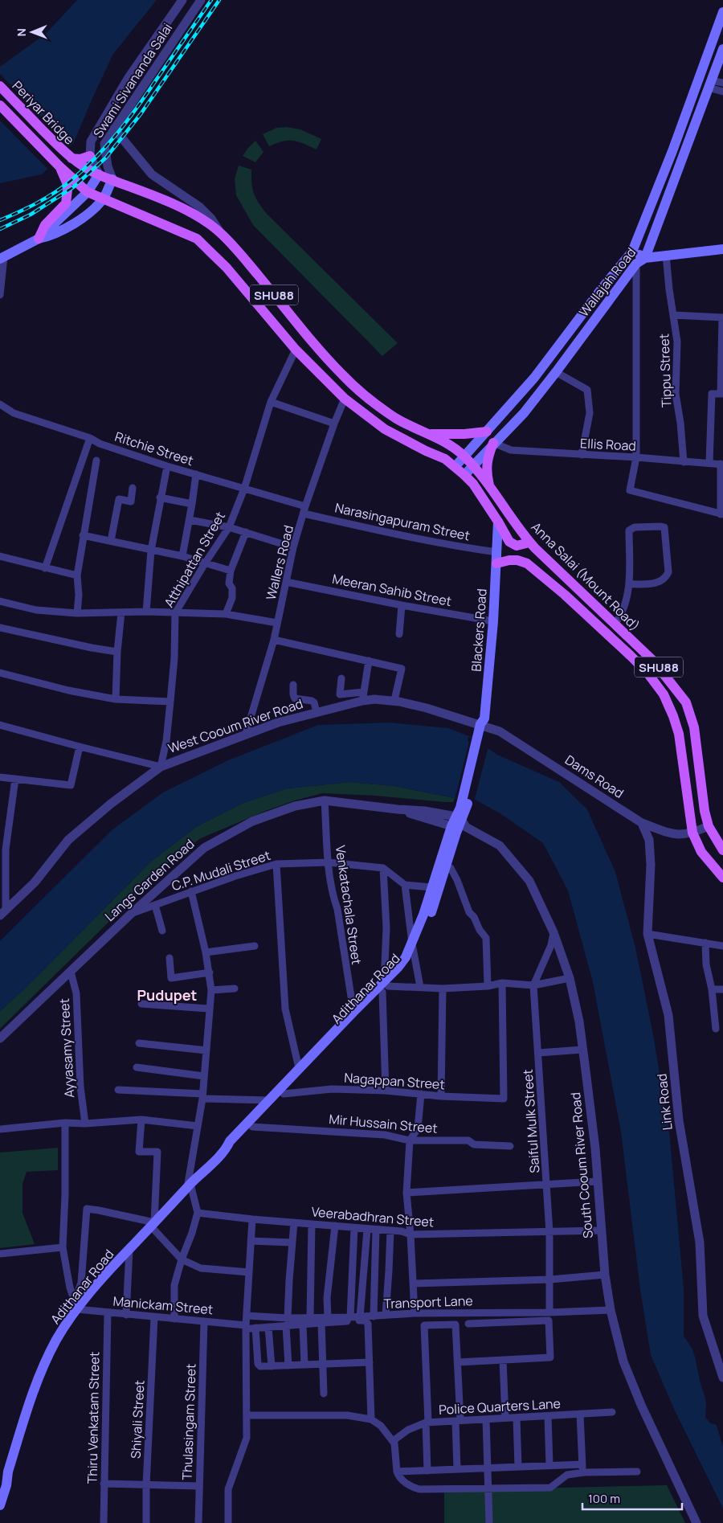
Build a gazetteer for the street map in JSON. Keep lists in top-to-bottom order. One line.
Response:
{"streets":{"main road":["Periyar Bridge","Wallajah Road","SHU88","Anna Salai (Mount Road)","Blackers Road","Adithanar Road"],"street":["Swami Sivananda Salai","Tippu Street","Ellis Road","Ritchie Street","Narasingapuram Street","Atthipattan Street","Wallers Road","Meeran Sahib Street","West Cooum River Road","Dams Road","C.P. Mudali Street","Langs Garden Road","Venkatachala Street","Ayyasamy Street","Nagappan Street","Link Road","Saiful Mulk Street","Mir Hussain Street","South Cooum River Road","Veerabadhran Street","Transport Lane","Manickam Street","Police Quarters Lane","Thiru Venkatam Street","Shiyali Street","Thulasingam Street"]},"crossings":[["Swami Sivananda Salai","Anna Salai (Mount Road)"],["Periyar Bridge","SHU88"],["Periyar Bridge","Anna Salai (Mount Road)"],["Wallajah Road","SHU88"],["Wallajah Road","Ellis Road"],["Wallajah Road","Anna Salai (Mount Road)"],["SHU88","Atthipattan Street"],["SHU88","Wallers Road"],["SHU88","Blackers Road"],["Tippu Street","Ellis Road"],["Ritchie Street","Narasingapuram Street"],["Ritchie Street","Atthipattan Street"],["Ritchie Street","Wallers Road"],["Narasingapuram Street","Wallers Road"],["Narasingapuram Street","Blackers Road"],["Atthipattan Street","West Cooum River Road"],["Wallers Road","Meeran Sahib Street"],["Wallers Road","West Cooum River Road"],["Anna Salai (Mount Road)","Dams Road"],["Meeran Sahib Street","Blackers Road"],["Blackers Road","West Cooum River Road"],["Blackers Road","Dams Road"],["Blackers Road","Adithanar Road"],["West Cooum River Road","Dams Road"],["Dams Road","Link Road"],["C.P. Mudali Street","Langs Garden Road"],["C.P. Mudali Street","Venkatachala Street"],["Langs Garden Road","Venkatachala Street"],["Langs Garden Road","Adithanar Road"],["Langs Garden Road","Ayyasamy Street"],["Langs Garden Road","South Cooum River Road"],["Venkatachala Street","Adithanar Road"],["Adithanar Road","Nagappan Street"],["Adithanar Road","Mir Hussain Street"],["Adithanar Road","South Cooum River Road"],["Adithanar Road","Manickam Street"],["Saiful Mulk Street","South Cooum River Road"],["Saiful Mulk Street","Veerabadhran Street"],["Saiful Mulk Street","Transport Lane"],["South Cooum River Road","Veerabadhran Street"],["South Cooum River Road","Transport Lane"],["Transport Lane","Manickam Street"],["Manickam Street","Thiru Venkatam Street"],["Manickam Street","Shiyali Street"],["Manickam Street","Thulasingam Street"]],"districts":["Pudupet"],"scale_bar":"100 m","north":"left"}
